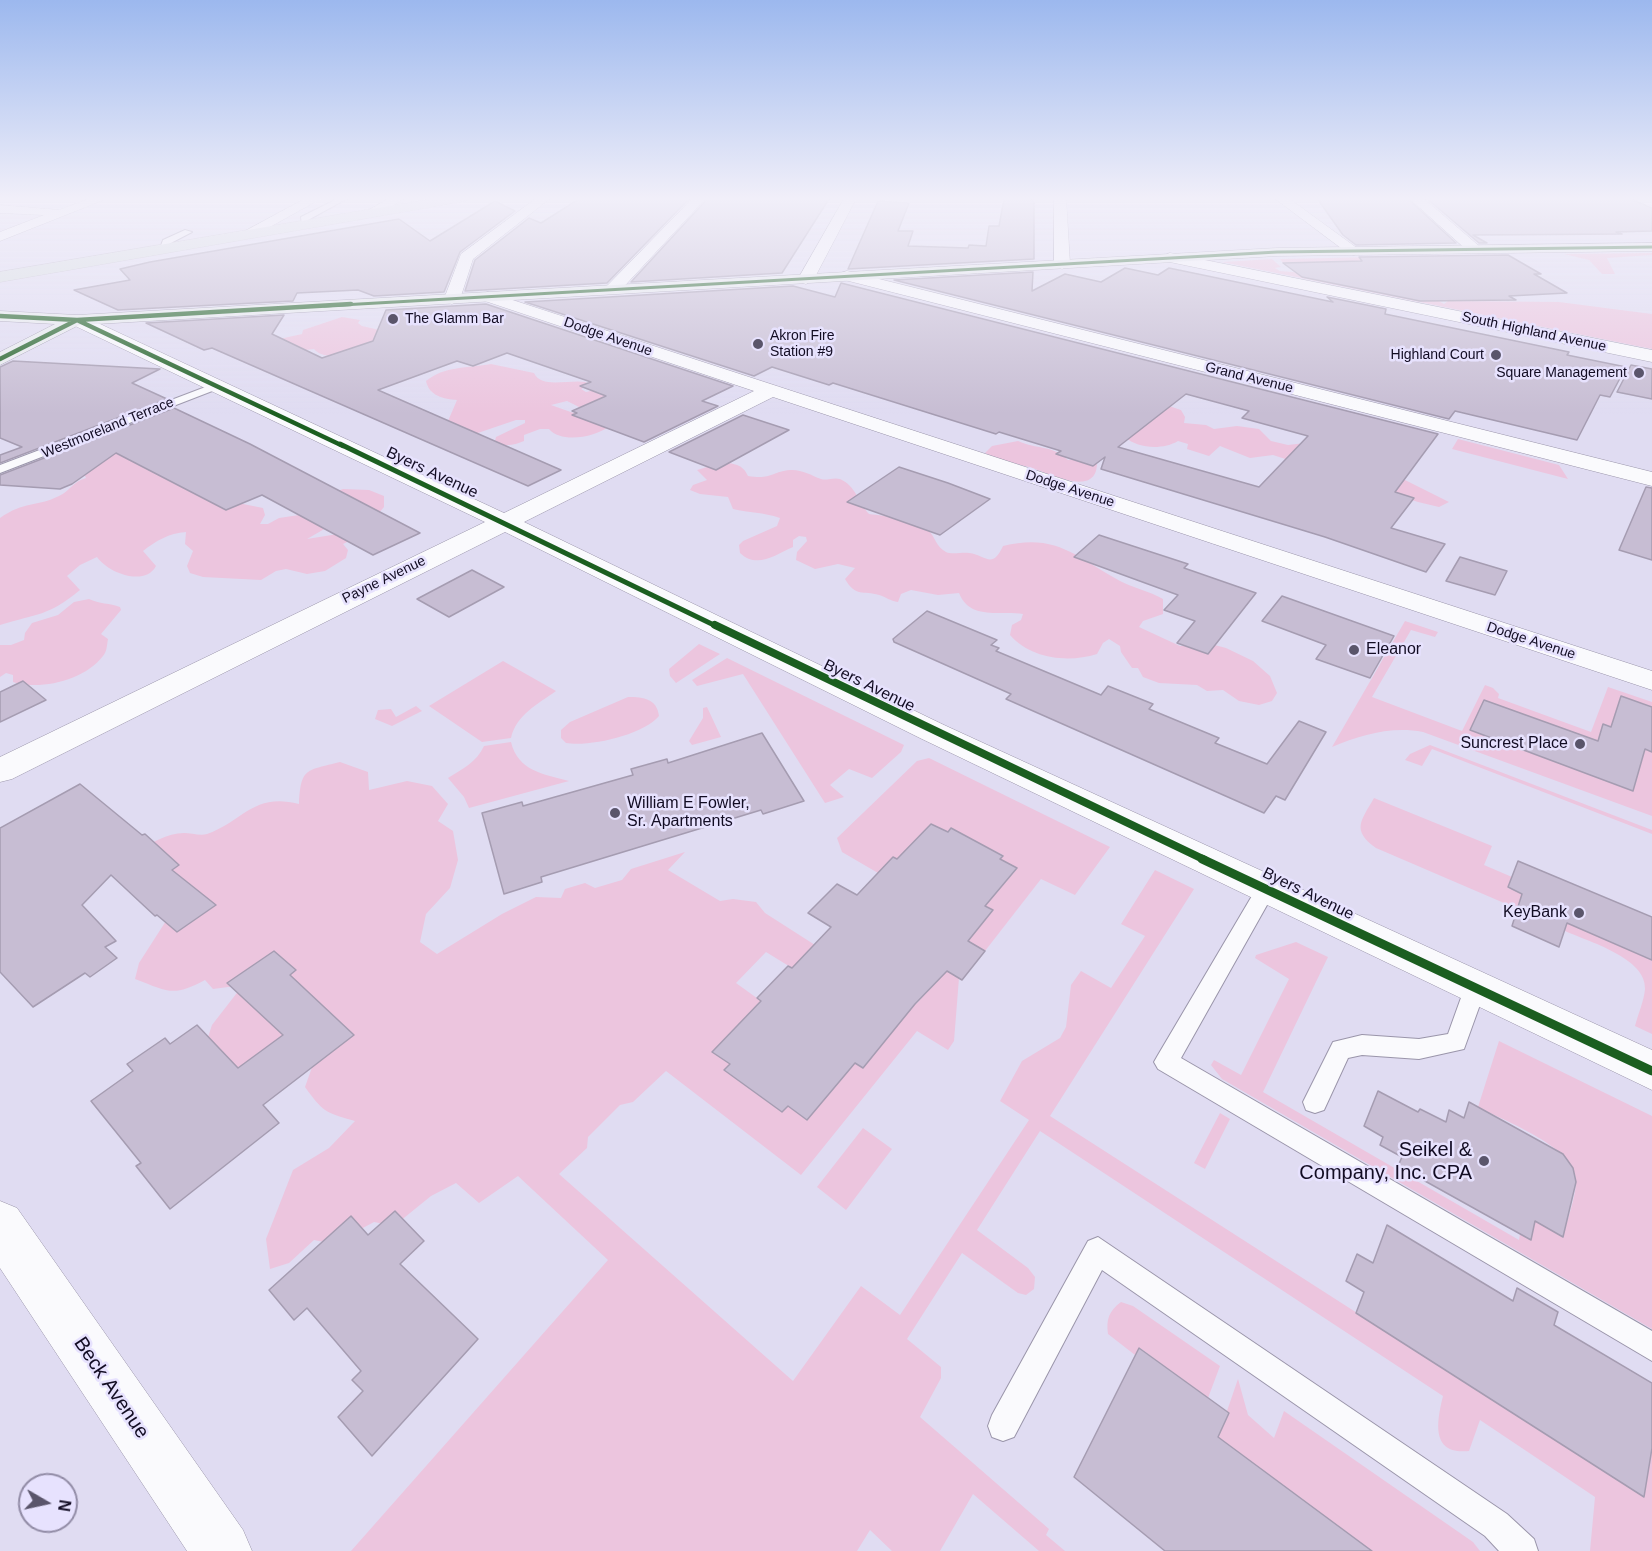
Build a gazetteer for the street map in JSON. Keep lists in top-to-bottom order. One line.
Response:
{"streets":{"street":["South Highland Avenue","Dodge Avenue","Grand Avenue","Byers Avenue","Payne Avenue","Beck Avenue"],"lane":["Westmoreland Terrace"]},"crossings":[["Dodge Avenue","Payne Avenue"],["Westmoreland Terrace","Byers Avenue"],["Byers Avenue","Payne Avenue"]],"places":["The Glamm Bar","Akron Fire Station #9","Highland Court","Square Management","Eleanor","Suncrest Place","William E Fowler, Sr. Apartments","KeyBank","Seikel & Company, Inc. CPA"],"north":"right"}
